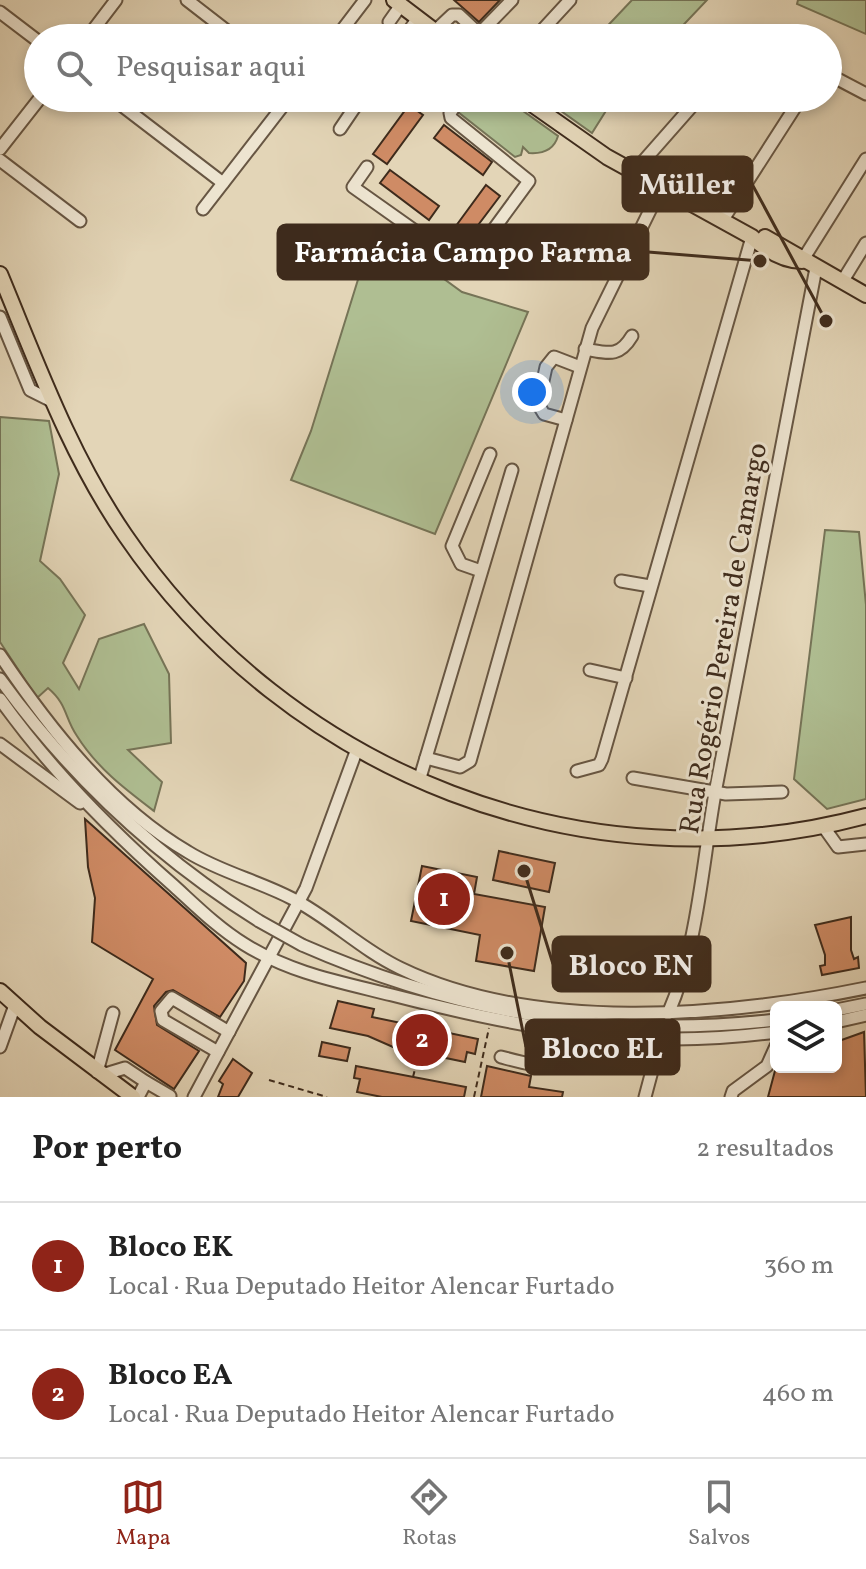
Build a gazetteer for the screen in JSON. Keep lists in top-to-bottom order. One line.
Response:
{"streets":{"street":["Rua Rogério Pereira de Camargo"]},"places":["Farmácia Campo Farma","Müller","Bloco EN","Bloco EL"],"page":{"search":"Pesquisar aqui","pins":["1","2"],"heading":["Por perto","2 resultados"],"list":[{"mark":"1","name":"Bloco EK","note":"Local · Rua Deputado Heitor Alencar Furtado","value":"360 m"},{"mark":"2","name":"Bloco EA","note":"Local · Rua Deputado Heitor Alencar Furtado","value":"460 m"}],"nav":["Mapa","Rotas","Salvos"]}}
